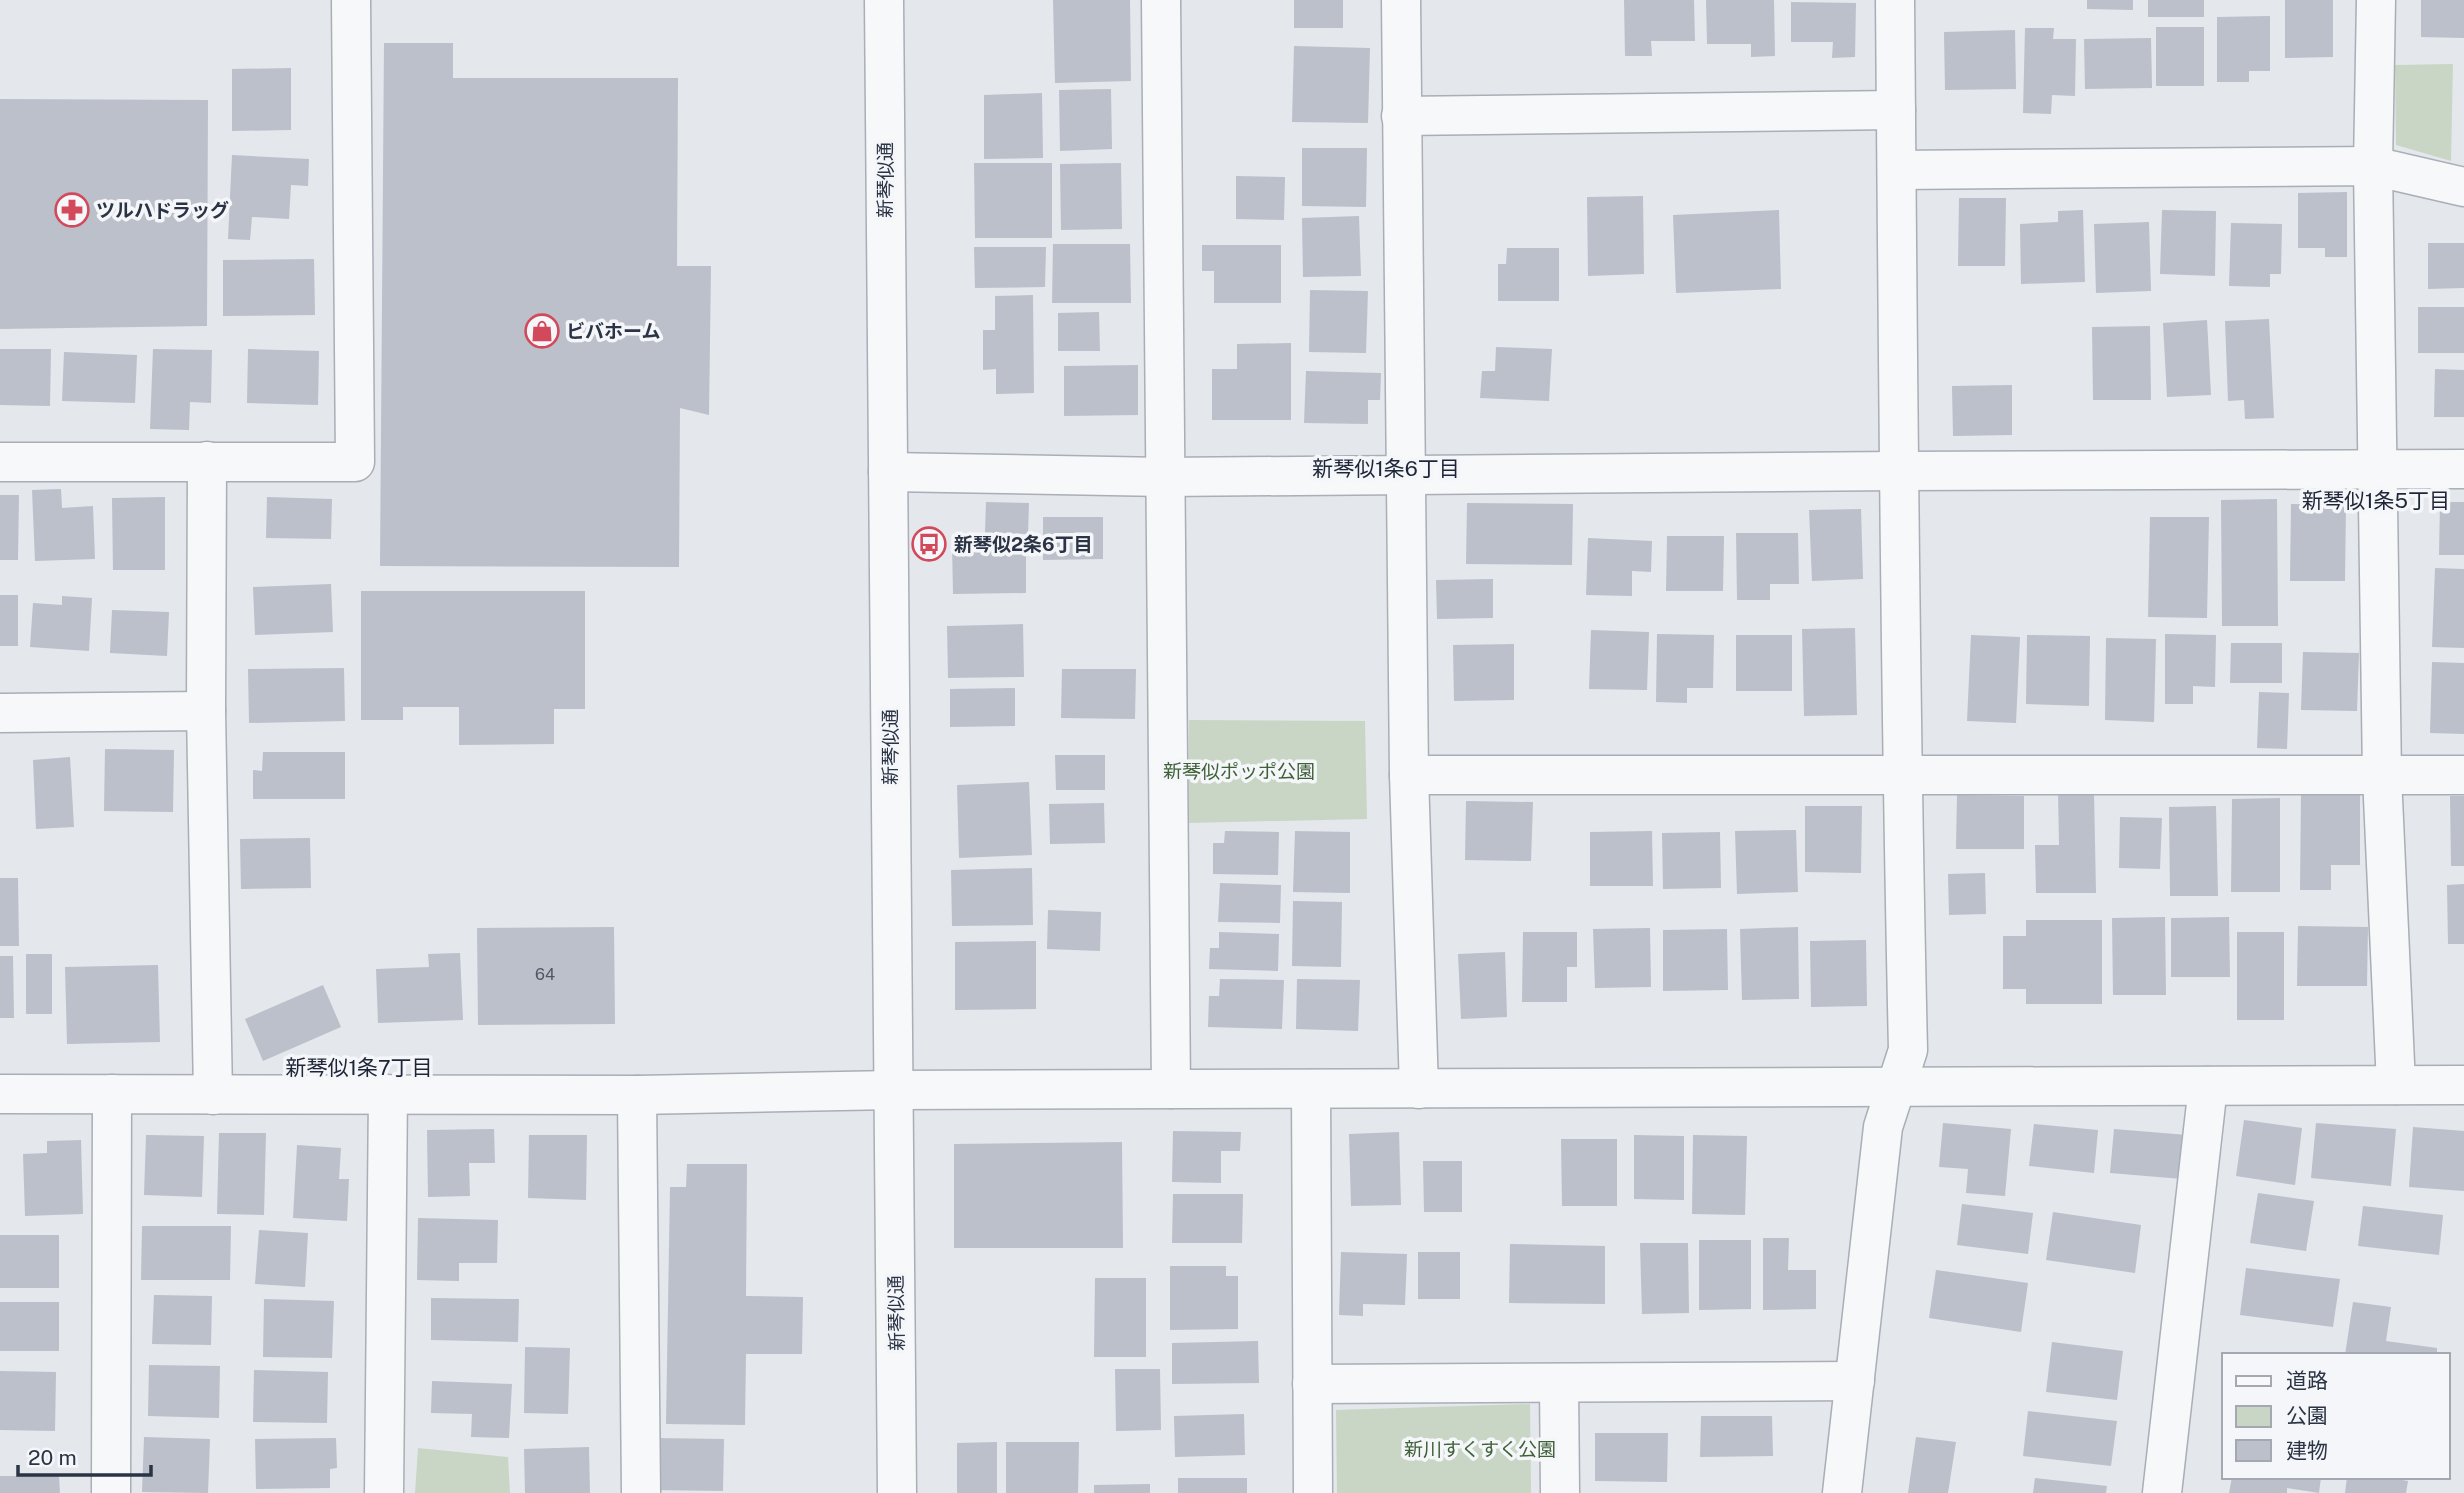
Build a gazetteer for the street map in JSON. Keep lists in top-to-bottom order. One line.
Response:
{"streets":{"street":["新琴似通"]},"districts":["新琴似1条6丁目","新琴似1条5丁目","新琴似1条7丁目"],"parks":["新琴似ポッポ公園","新川すくすく公園"],"places":{"pharmacy":["ツルハドラッグ"],"shop":["ビバホーム"],"bus stop":["新琴似2条6丁目"]},"house_numbers":["64"],"legend":["道路","公園","建物"],"scale_bar":"20 m"}
